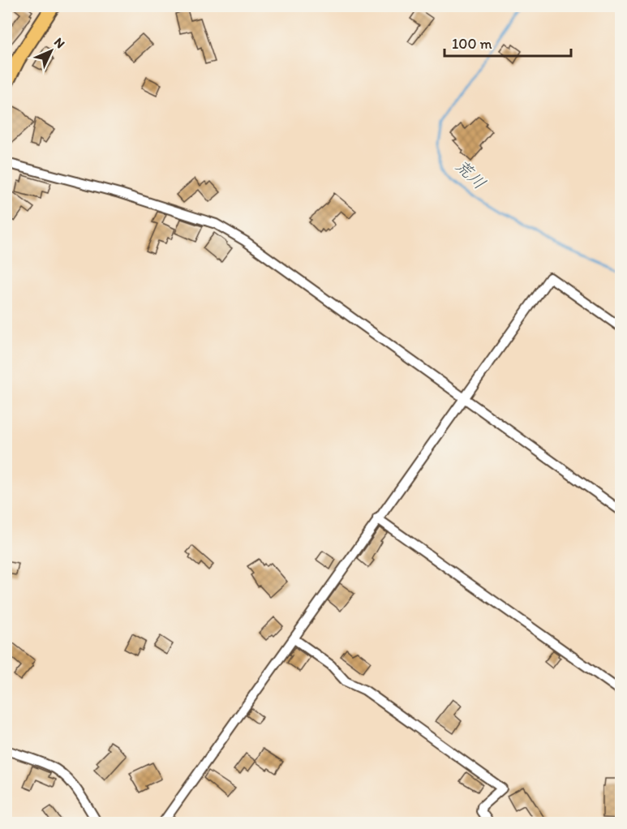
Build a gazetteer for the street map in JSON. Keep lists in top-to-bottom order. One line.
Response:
{"water":["荒川"],"scale_bar":"100 m","north":"top right"}
